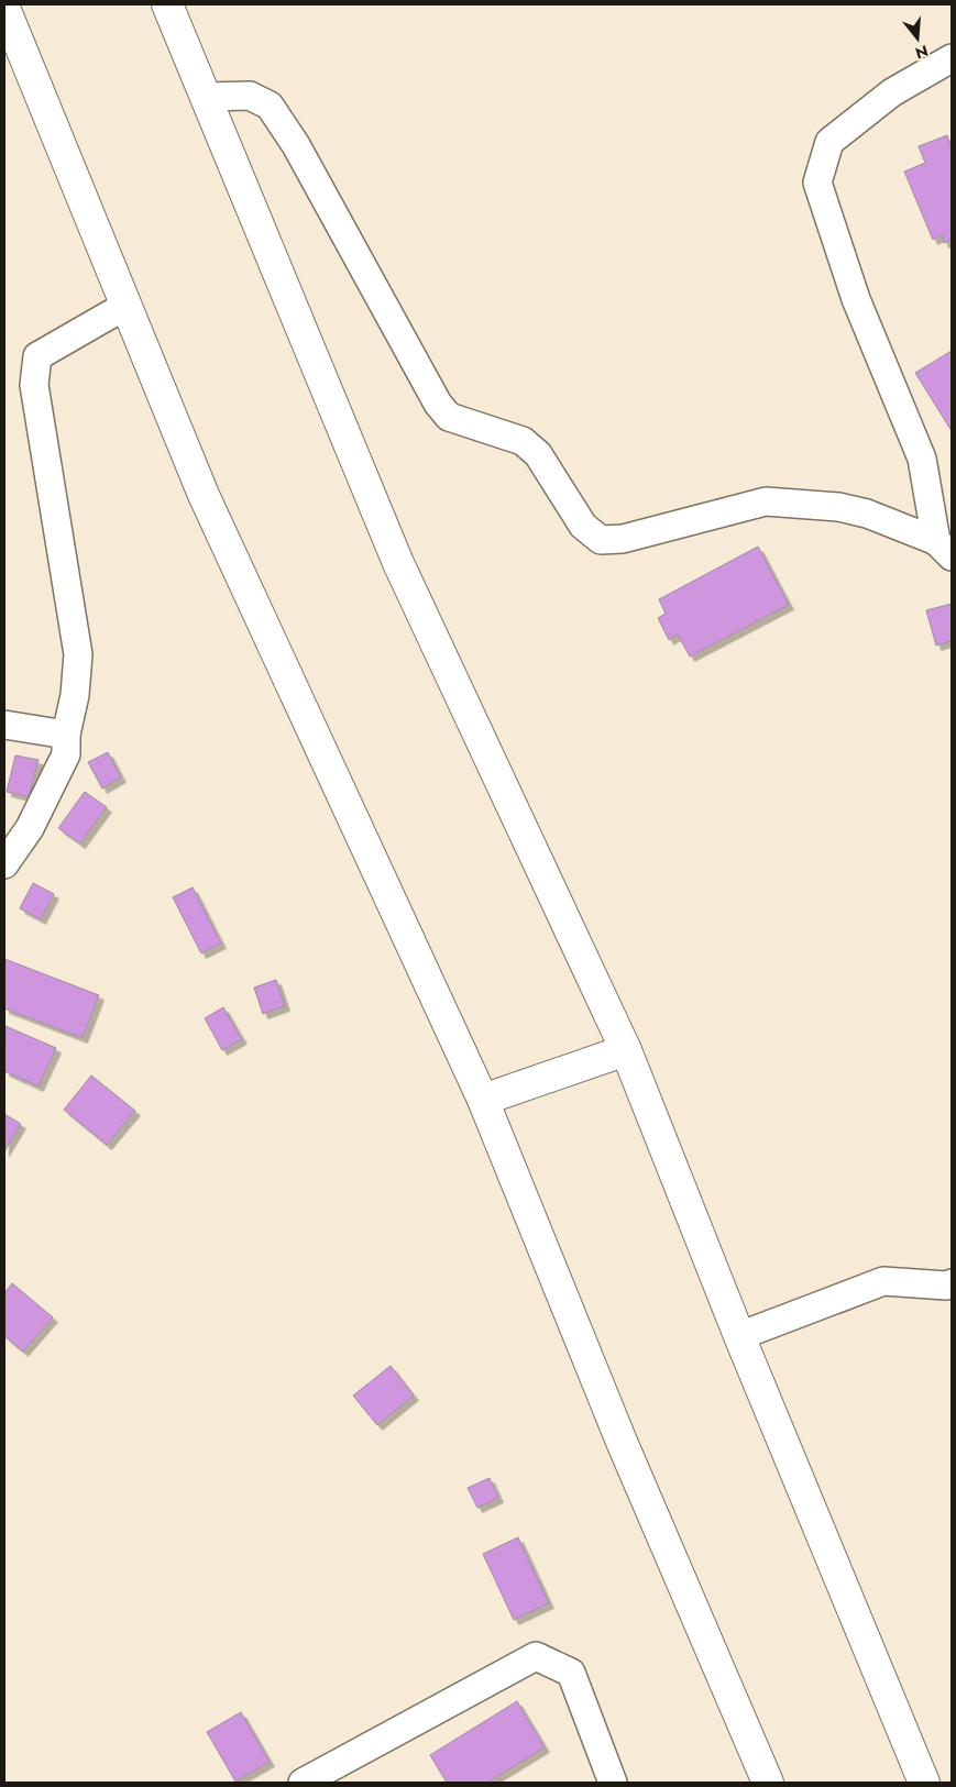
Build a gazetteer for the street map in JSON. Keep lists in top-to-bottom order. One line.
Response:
{"north":"bottom"}
